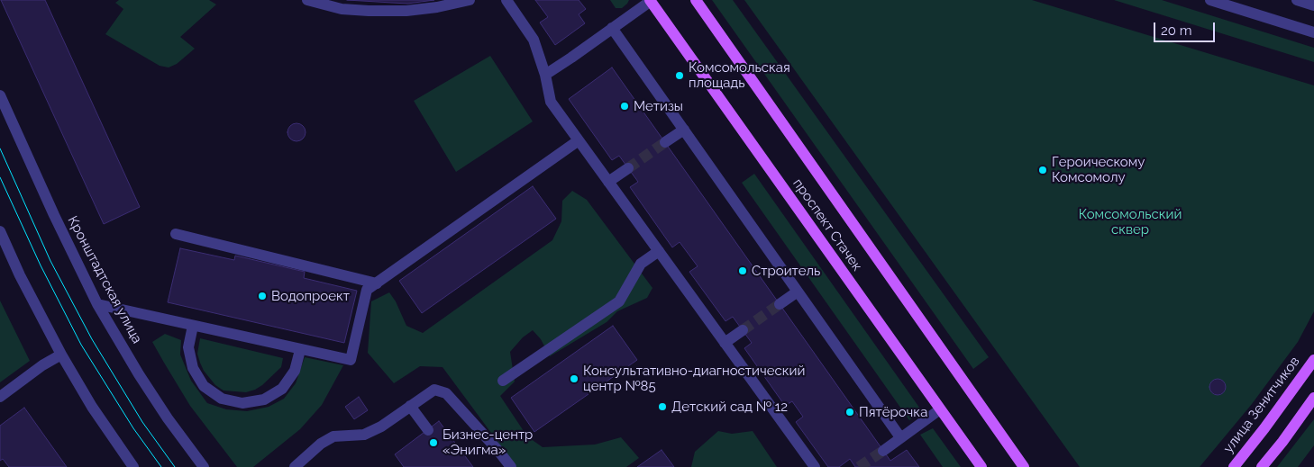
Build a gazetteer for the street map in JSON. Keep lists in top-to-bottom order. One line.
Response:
{"streets":{"main road":["проспект Стачек","улица Зенитчиков"],"street":["Кронштадтская улица"]},"parks":["Комсомольский сквер"],"places":["Комсомольская площадь","Метизы","Героическому Комсомолу","Строитель","Водопроект","Консультативно-диагностический центр №85","Детский сад № 12","Пятёрочка","Бизнес-центр «Энигма»"],"scale_bar":"20 m"}
